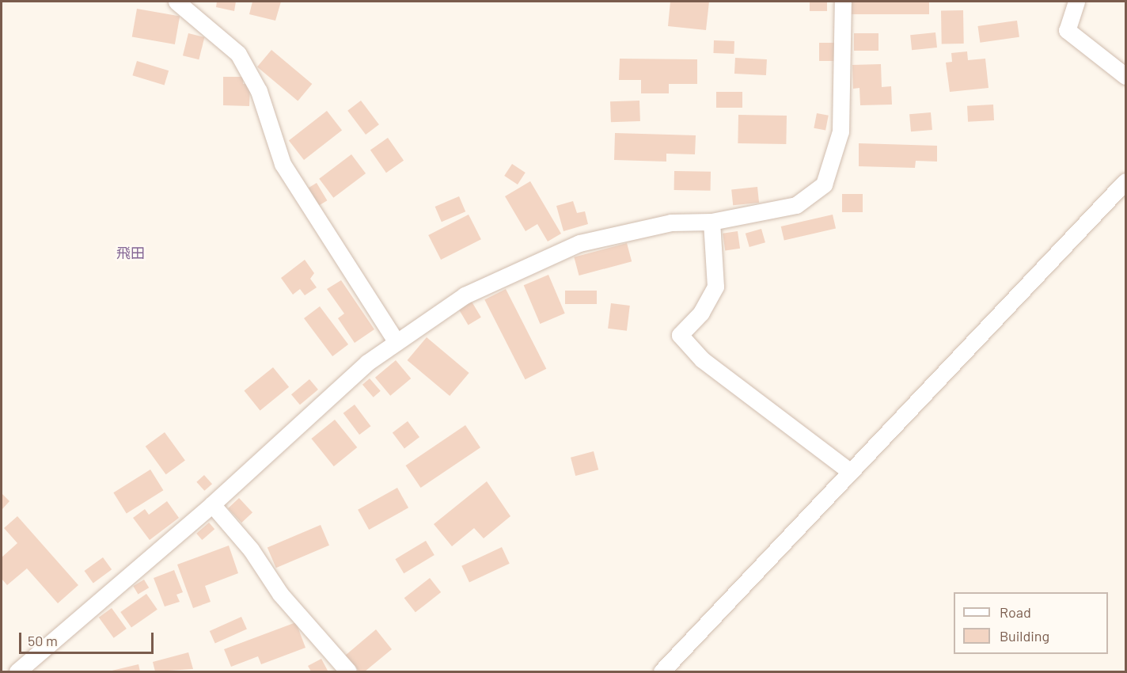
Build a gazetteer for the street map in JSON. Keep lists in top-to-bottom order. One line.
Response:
{"districts":["飛田"],"legend":["Road","Building"],"scale_bar":"50 m"}
